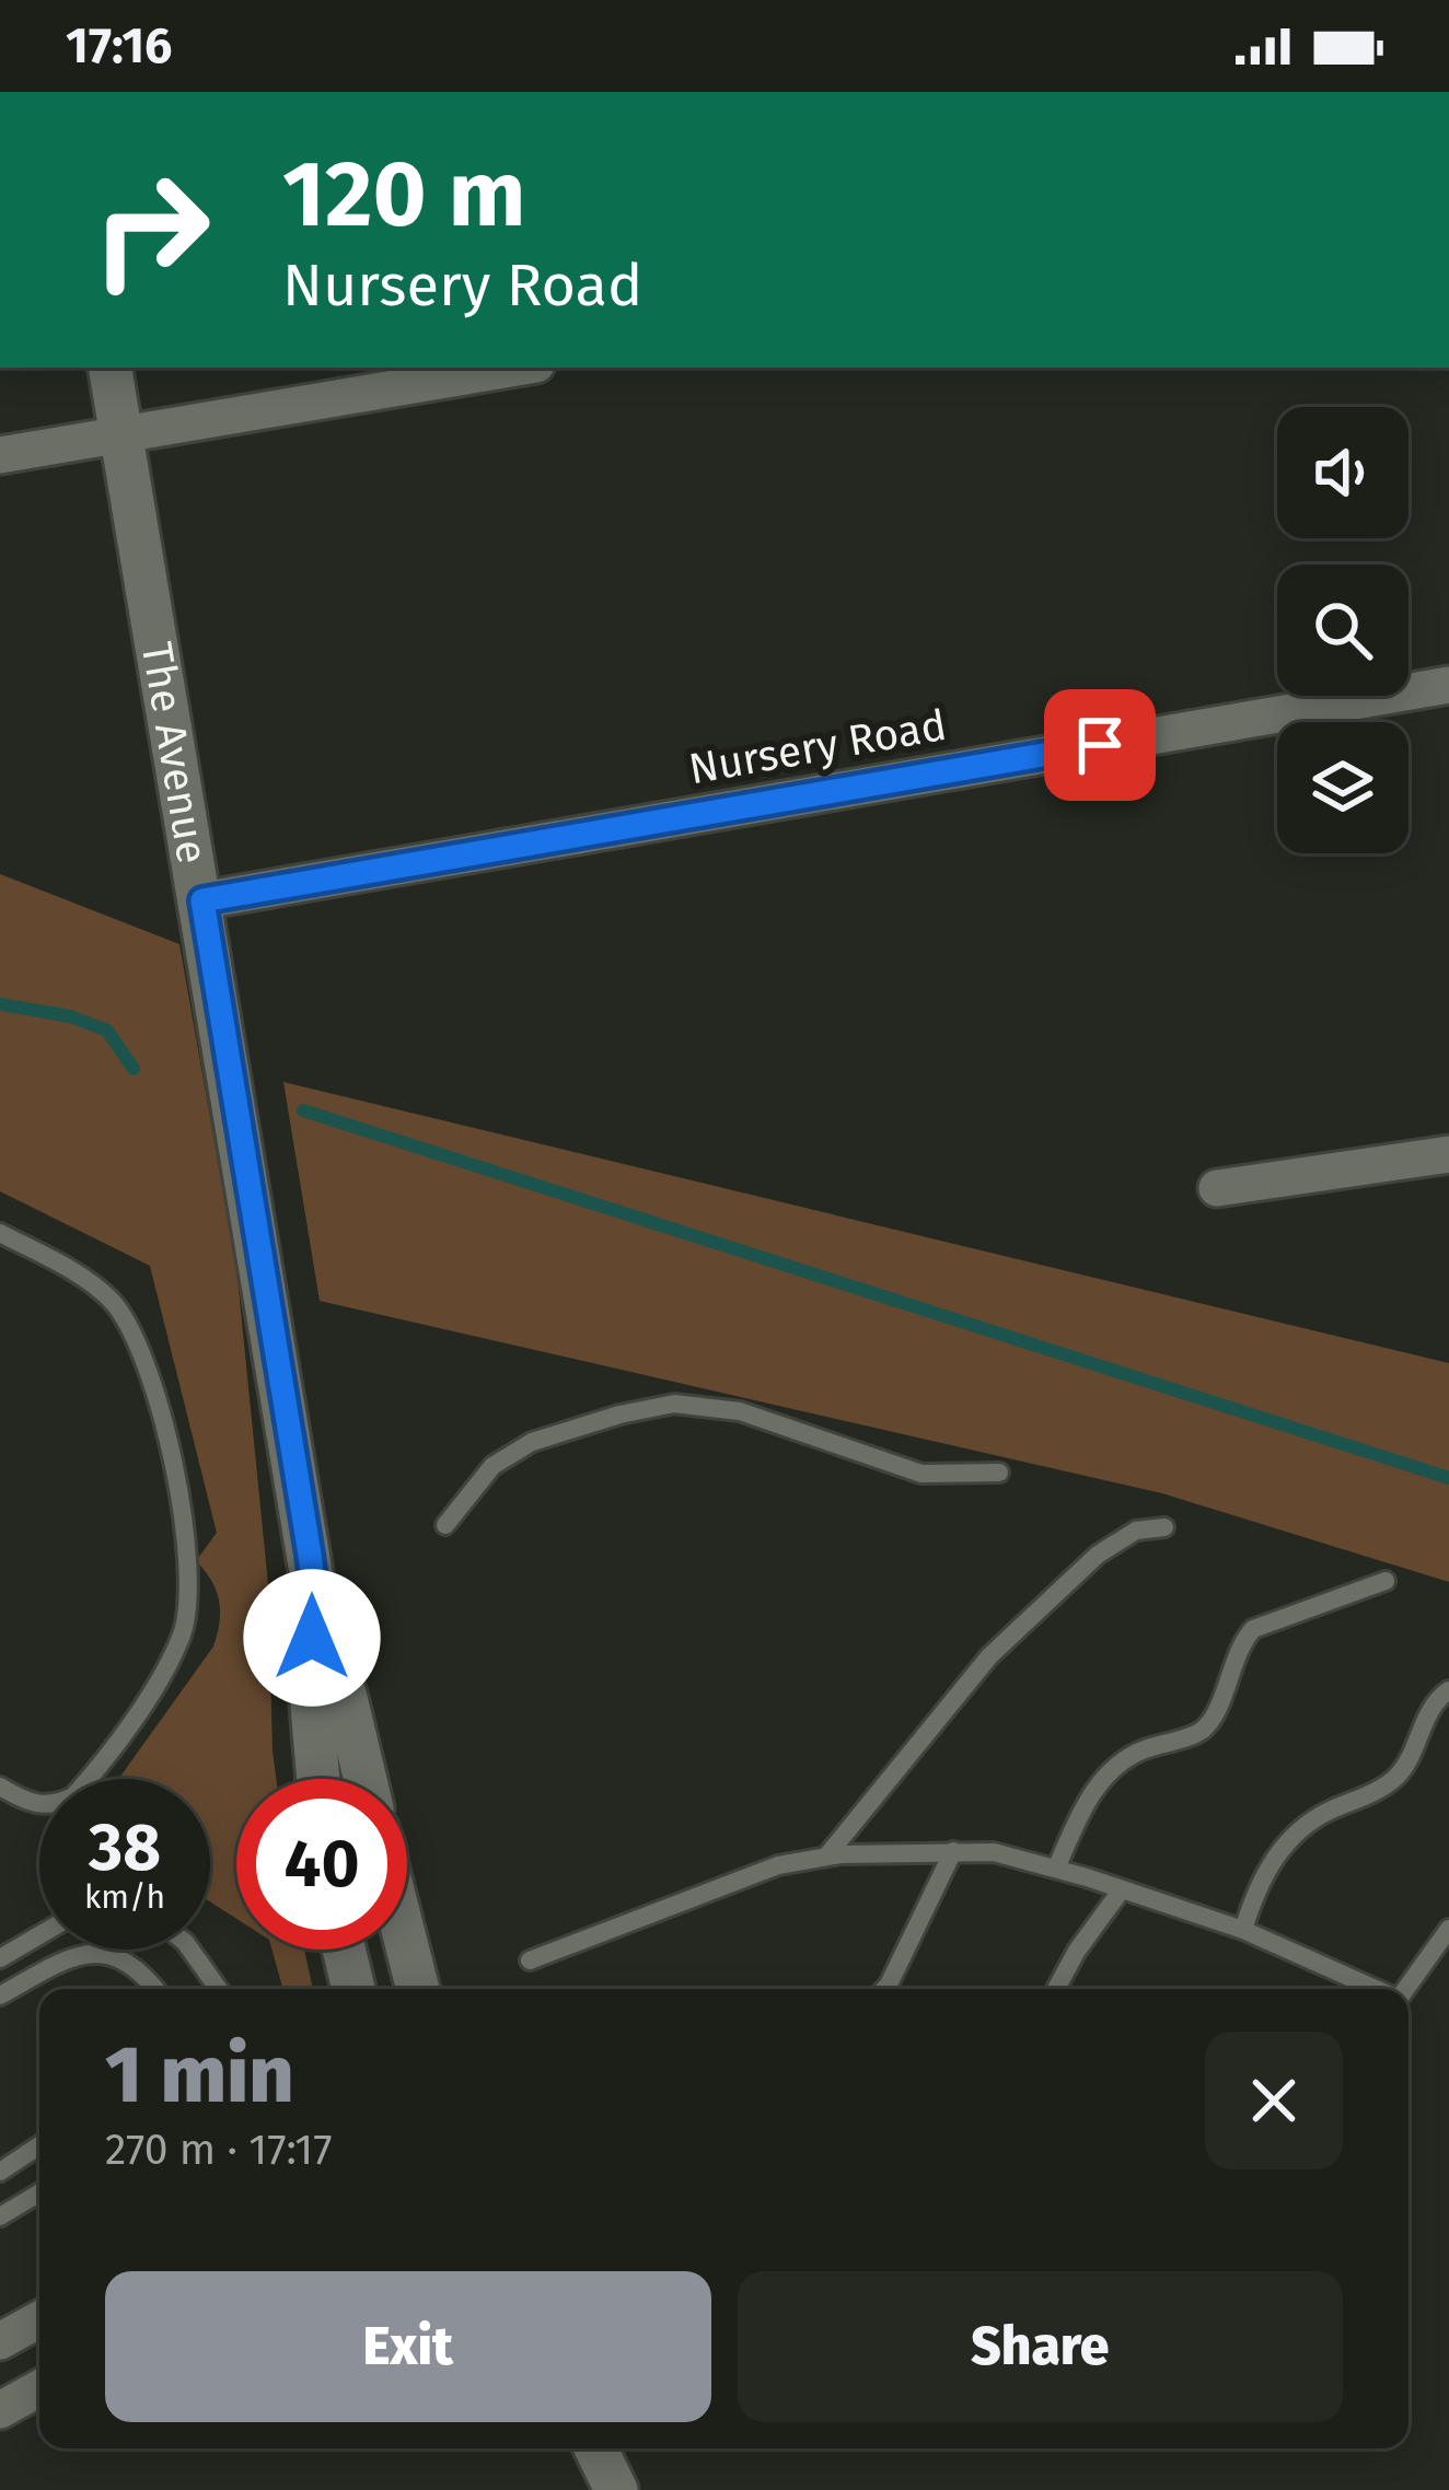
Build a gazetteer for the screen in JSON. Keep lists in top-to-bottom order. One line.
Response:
{"streets":{"street":["Nursery Road","The Avenue"]},"crossings":[["Nursery Road","The Avenue"]],"page":{"status":"17:16","turn":["120 m","Nursery Road"],"speed":"38 km/h","limit":"40","heading":["1 min","270 m · 17:17"],"buttons":["Exit","Share"]}}
